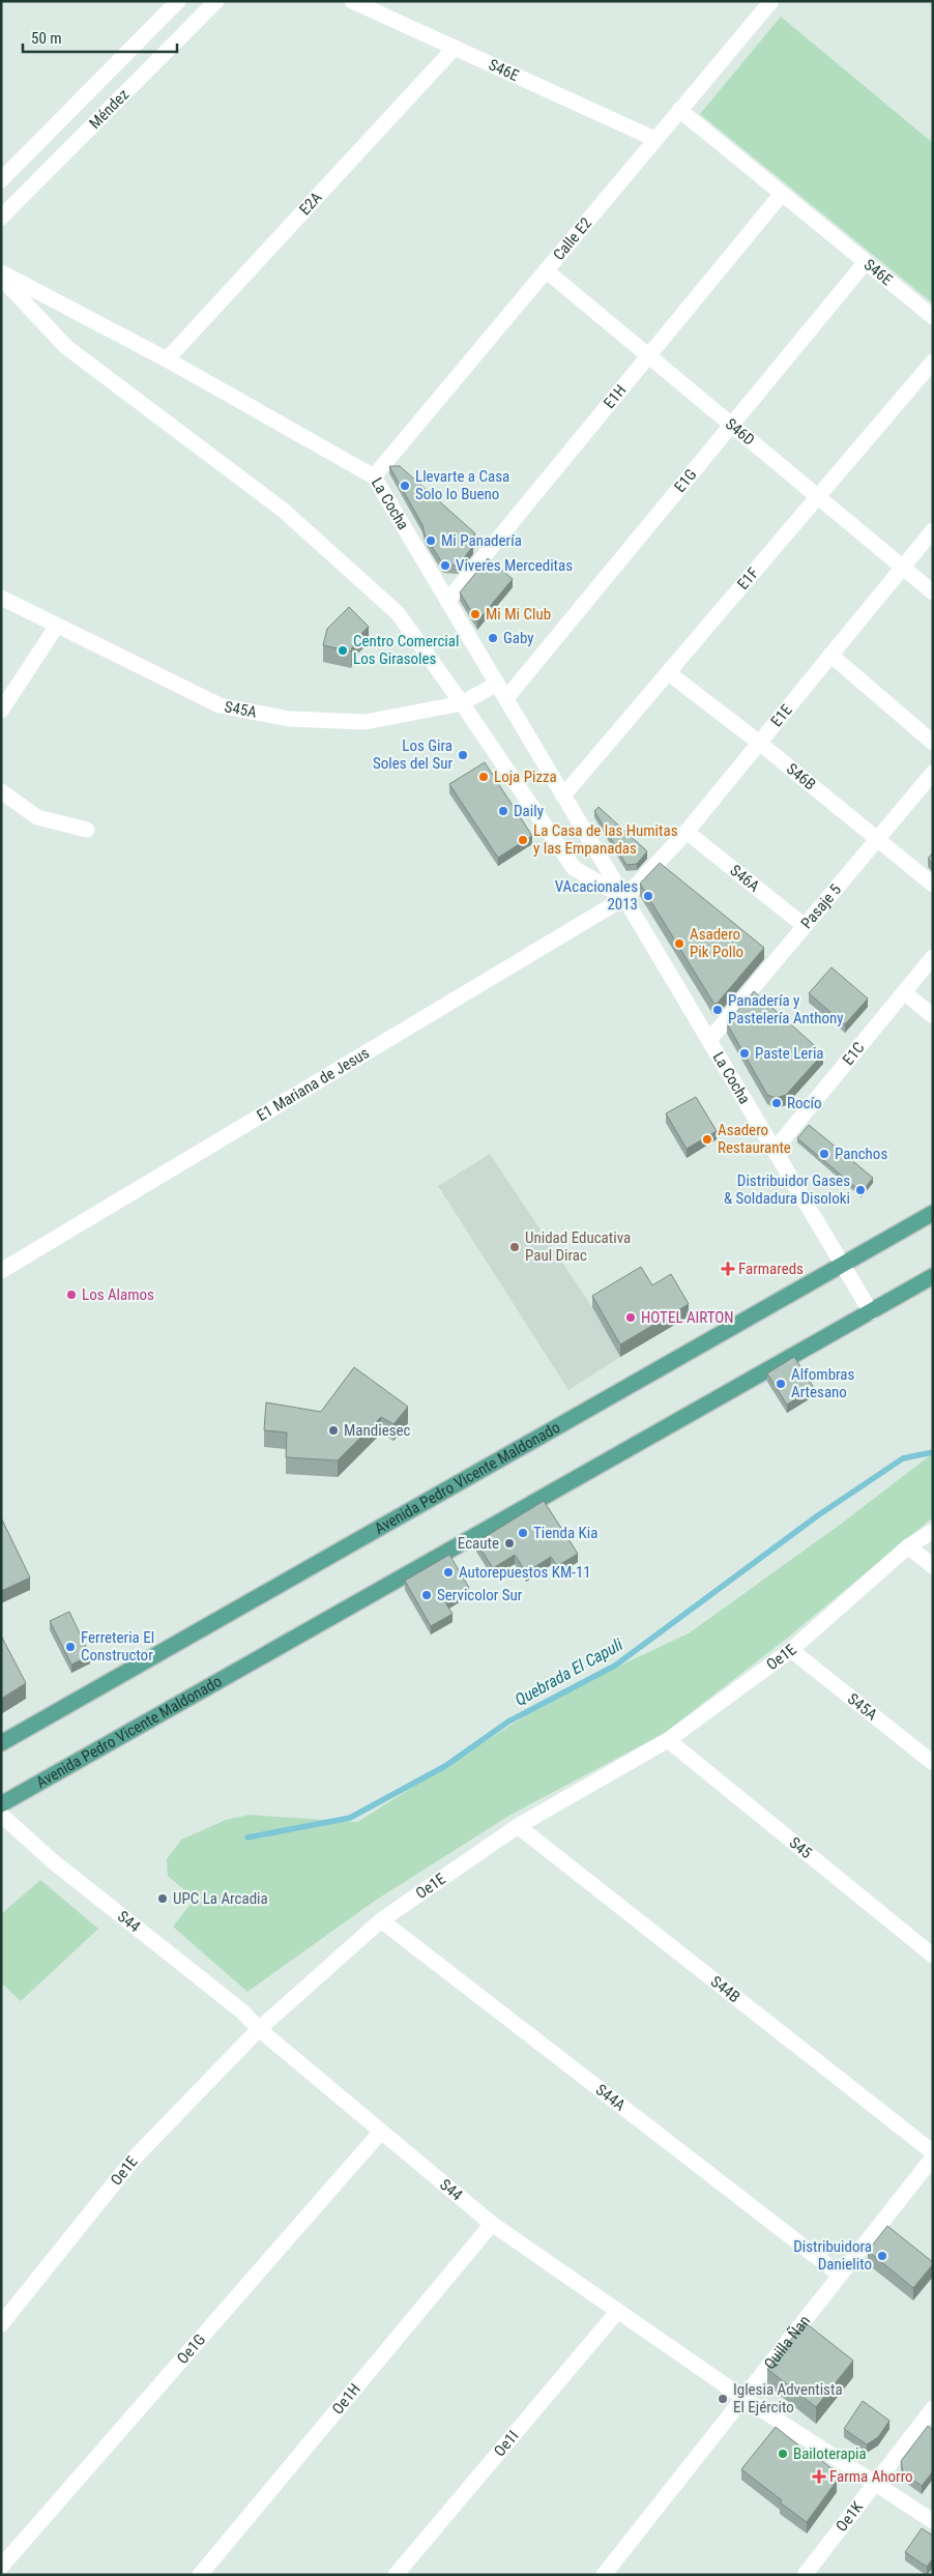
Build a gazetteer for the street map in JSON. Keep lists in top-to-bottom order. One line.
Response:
{"streets":{"main road":["Avenida Pedro Vicente Maldonado"],"street":["S46E","Méndez","E2A","Calle E2","E1H","S46D","E1G","La Cocha","E1F","S45A","E1E","S46B","S46A","Pasaje 5","E1C","E1 Mariana de Jesus","Oe1E","S45","S44","S44B","S44A","Quilla Ñan","Oe1G","Oe1H","Oe1I","Oe1K"]},"crossings":[["S46E","E2A"],["S46E","Calle E2"],["S46E","E1H"],["S46E","E1G"],["E2A","La Cocha"],["Calle E2","S46D"],["Calle E2","La Cocha"],["E1H","S46D"],["E1H","La Cocha"],["S46D","E1G"],["S46D","E1F"],["S46D","E1E"],["E1G","La Cocha"],["La Cocha","E1F"],["La Cocha","S45A"],["La Cocha","E1E"],["La Cocha","Pasaje 5"],["La Cocha","E1C"],["La Cocha","E1 Mariana de Jesus"],["La Cocha","Avenida Pedro Vicente Maldonado"],["E1F","S46B"],["S45A","Oe1E"],["E1E","S46B"],["E1E","S46A"],["E1E","E1 Mariana de Jesus"],["S46B","Pasaje 5"],["S46A","Pasaje 5"],["Oe1E","S45"],["Oe1E","S44"],["Oe1E","S44B"],["Oe1E","S44A"],["S44","Quilla Ñan"],["S44","Oe1G"],["S44","Oe1H"],["S44","Oe1I"],["S44","Oe1K"],["S44A","Quilla Ñan"]],"water":["Quebrada El Capuli"],"places":{"other":["Llevarte a Casa Solo lo Bueno","Mi Panadería","Viveres Merceditas","Mi Mi Club","Gaby","Centro Comercial Los Girasoles","Los Gira Soles del Sur","Loja Pizza","Daily","La Casa de las Humitas y las Empanadas","VAcacionales 2013","Asadero Pik Pollo","Panadería y Pastelería Anthony","Paste Leria","Rocío","Asadero Restaurante","Panchos","Distribuidor Gases & Soldadura Disoloki","Unidad Educativa Paul Dirac","Los Alamos","HOTEL AIRTON","Alfombras Artesano","Mandiesec","Tienda Kia","Ecaute","Autorepuestos KM-11","Servicolor Sur","Ferreteria El Constructor","UPC La Arcadia","Distribuidora Danielito","Iglesia Adventista El Ejército","Bailoterapia"],"health":["Farmareds","Farma Ahorro"]},"scale_bar":"50 m"}
